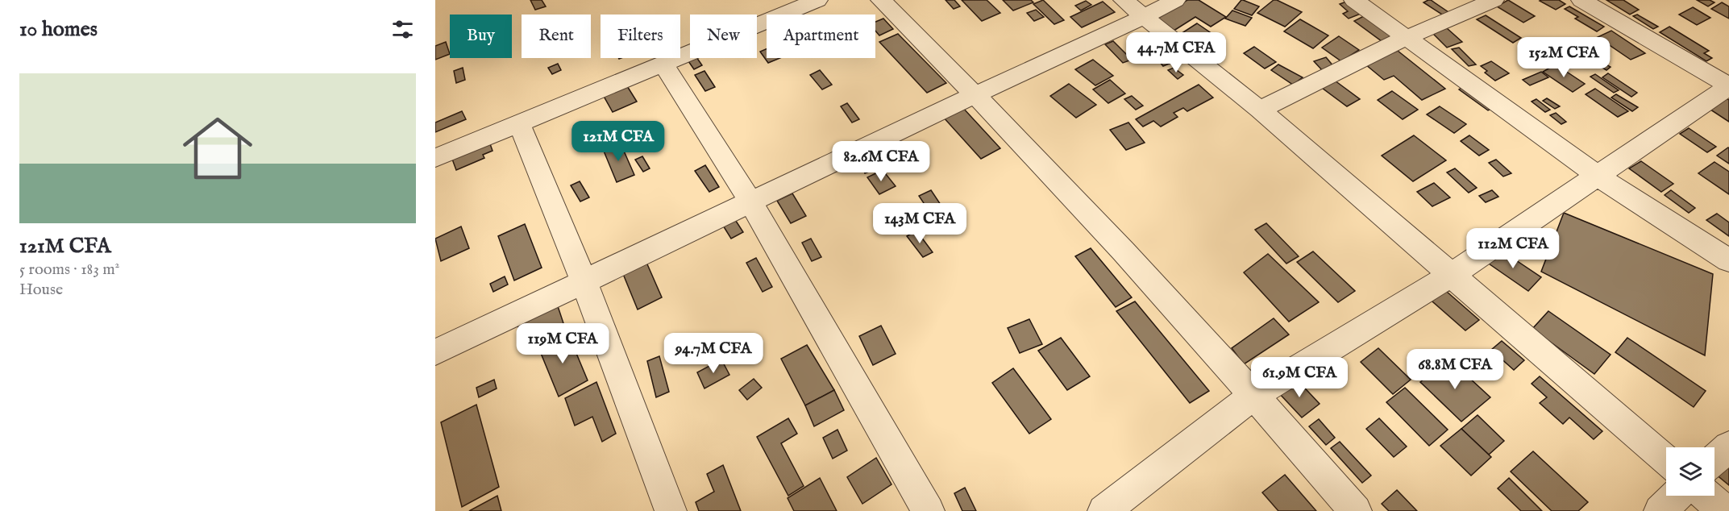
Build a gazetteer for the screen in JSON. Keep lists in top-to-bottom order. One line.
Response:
{"page":{"heading":"10 homes","chip":["Buy","Rent","Filters","New","Apartment"],"price":["44.7M CFA","152M CFA","121M CFA","82.6M CFA","143M CFA","112M CFA","119M CFA","94.7M CFA","68.8M CFA","61.9M CFA"],"list":[{"name":"121M CFA","note":"5 rooms · 183 m² · House"}]}}
